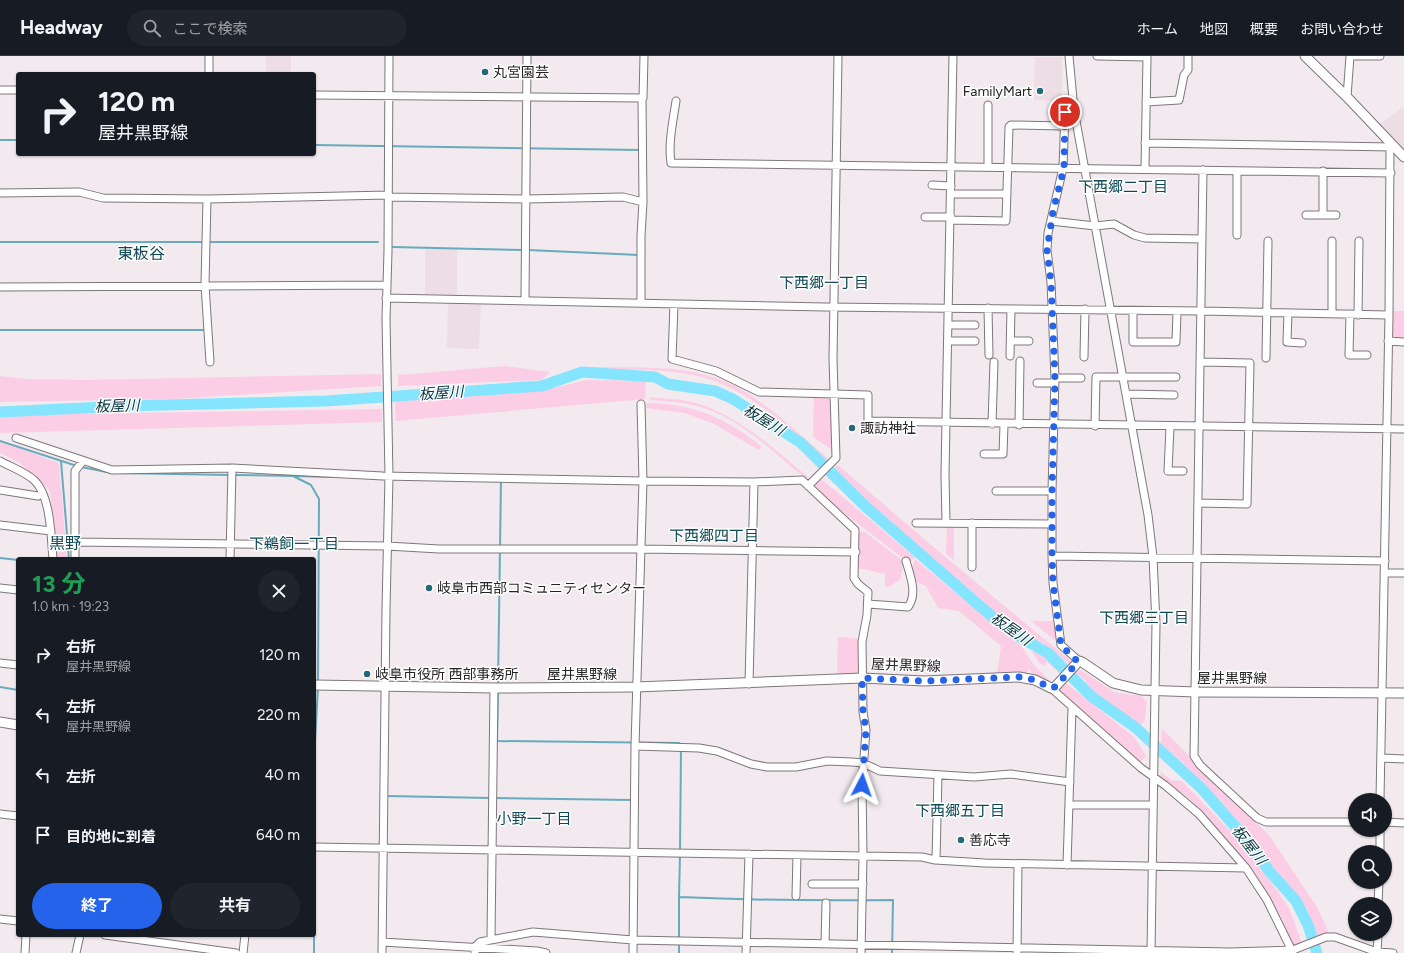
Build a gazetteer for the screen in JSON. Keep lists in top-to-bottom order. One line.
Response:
{"streets":{"main road":["屋井黒野線"]},"districts":["下西郷二丁目","東板谷","下西郷一丁目","下西郷四丁目","黒野","下鵜飼一丁目","下西郷三丁目","下西郷五丁目","小野一丁目"],"water":["板屋川"],"places":["丸宮園芸","FamilyMart","諏訪神社","岐阜市西部コミュニティセンター","岐阜市役所 西部事務所","善応寺"],"page":{"header":"Headway","search":"ここで検索","nav":["ホーム","地図","概要","お問い合わせ"],"turn":["120 m","屋井黒野線"],"heading":["13 分","1.0 km · 19:23"],"list":[{"name":"右折","note":"屋井黒野線","value":"120 m"},{"name":"左折","note":"屋井黒野線","value":"220 m"},{"name":"左折","value":"40 m"},{"name":"目的地に到着","value":"640 m"}],"buttons":["終了","共有"]}}
